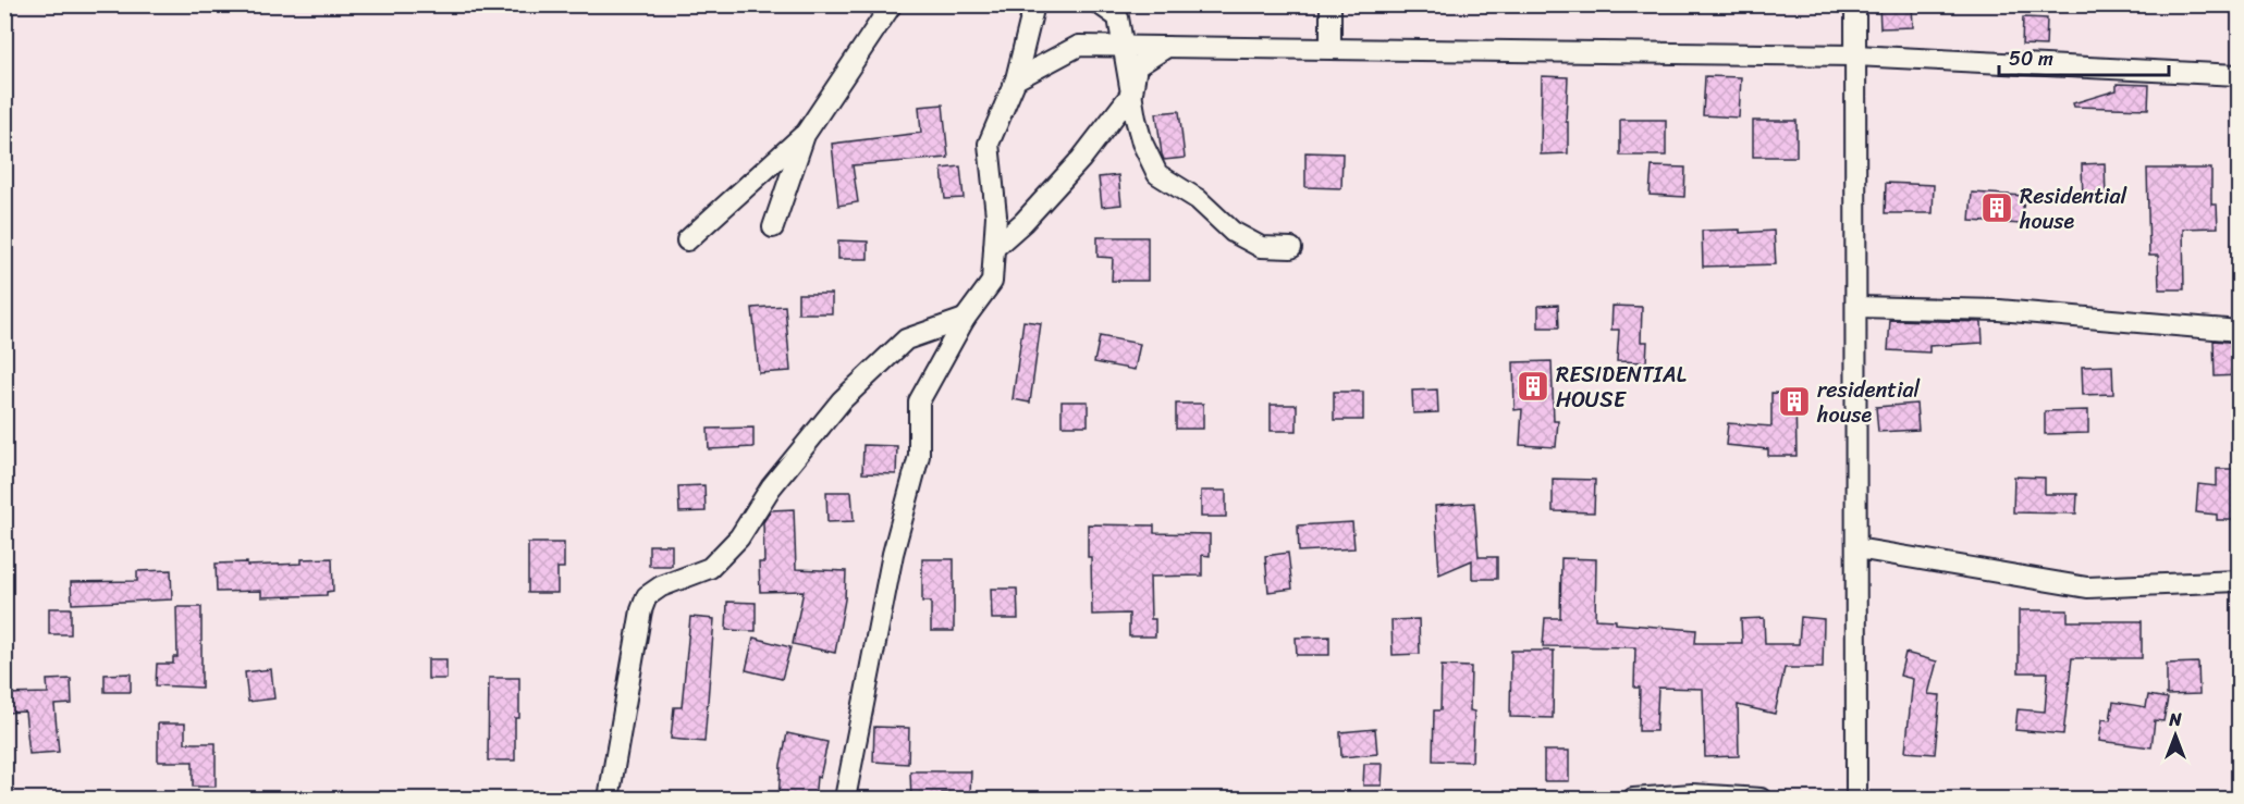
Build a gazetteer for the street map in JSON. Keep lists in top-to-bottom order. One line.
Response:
{"places":{"building":["Residential house","RESIDENTIAL HOUSE","residential house"]},"scale_bar":"50 m","north":"top"}
